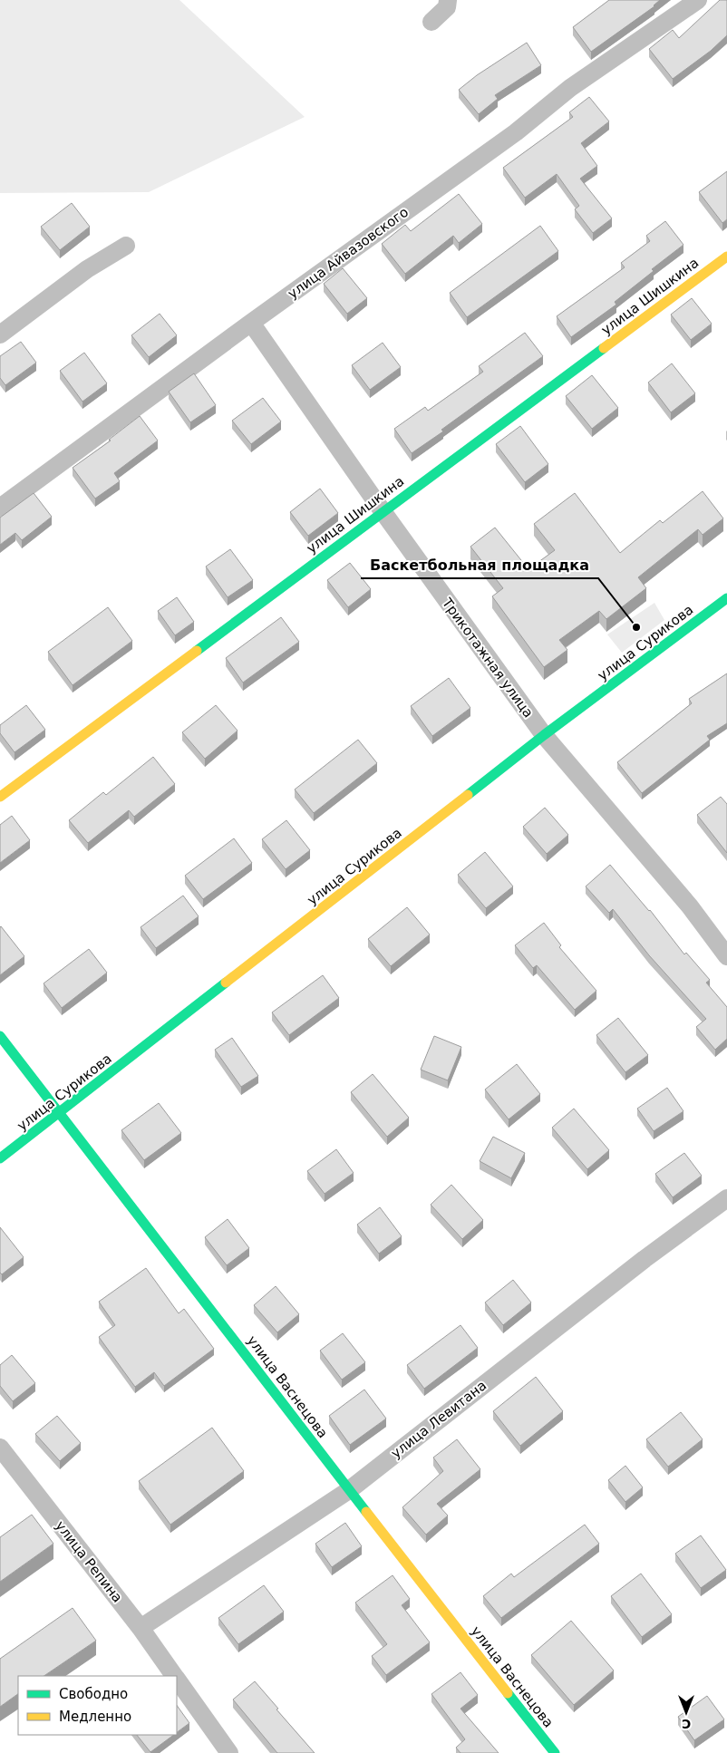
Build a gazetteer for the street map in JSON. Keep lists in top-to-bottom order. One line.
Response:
{"streets":{"street":["улица Айвазовского","улица Шишкина","улица Сурикова","Трикотажная улица","улица Васнецова","улица Левитана","улица Репина"]},"crossings":[["улица Айвазовского","Трикотажная улица"],["улица Шишкина","Трикотажная улица"],["улица Сурикова","Трикотажная улица"],["улица Сурикова","улица Васнецова"],["улица Васнецова","улица Левитана"],["улица Левитана","улица Репина"]],"places":["Баскетбольная площадка"],"legend":["Свободно","Медленно"],"north":"bottom"}
